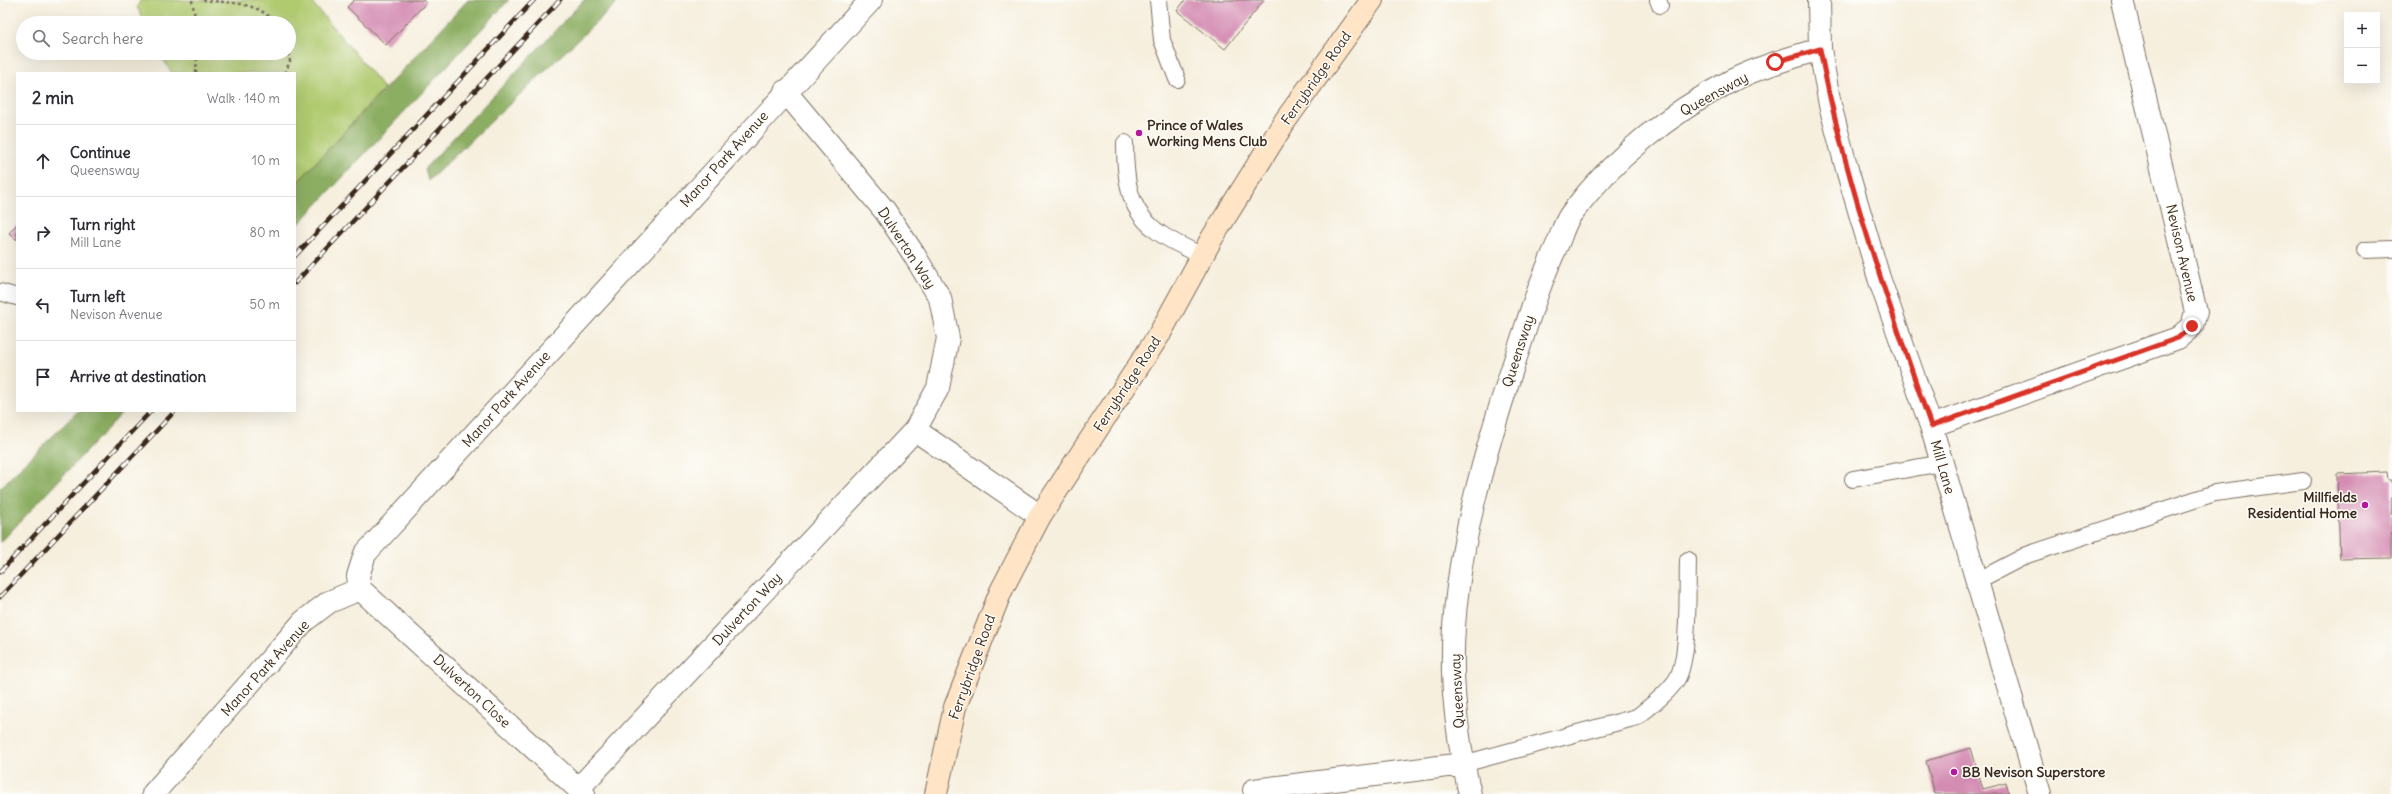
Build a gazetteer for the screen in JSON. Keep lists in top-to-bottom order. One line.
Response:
{"streets":{"street":["Ferrybridge Road","Queensway","Manor Park Avenue","Dulverton Way","Nevison Avenue","Mill Lane","Dulverton Close"]},"crossings":[["Queensway","Mill Lane"],["Manor Park Avenue","Dulverton Way"],["Manor Park Avenue","Dulverton Close"],["Dulverton Way","Dulverton Close"],["Nevison Avenue","Mill Lane"]],"places":["Prince of Wales Working Mens Club","Millfields Residential Home","BB Nevison Superstore"],"page":{"map_buttons":["+","−"],"search":"Search here","heading":["2 min","Walk · 140 m"],"list":[["Continue","Queensway","10 m"],["Turn right","Mill Lane","80 m"],["Turn left","Nevison Avenue","50 m"],"Arrive at destination"]}}
